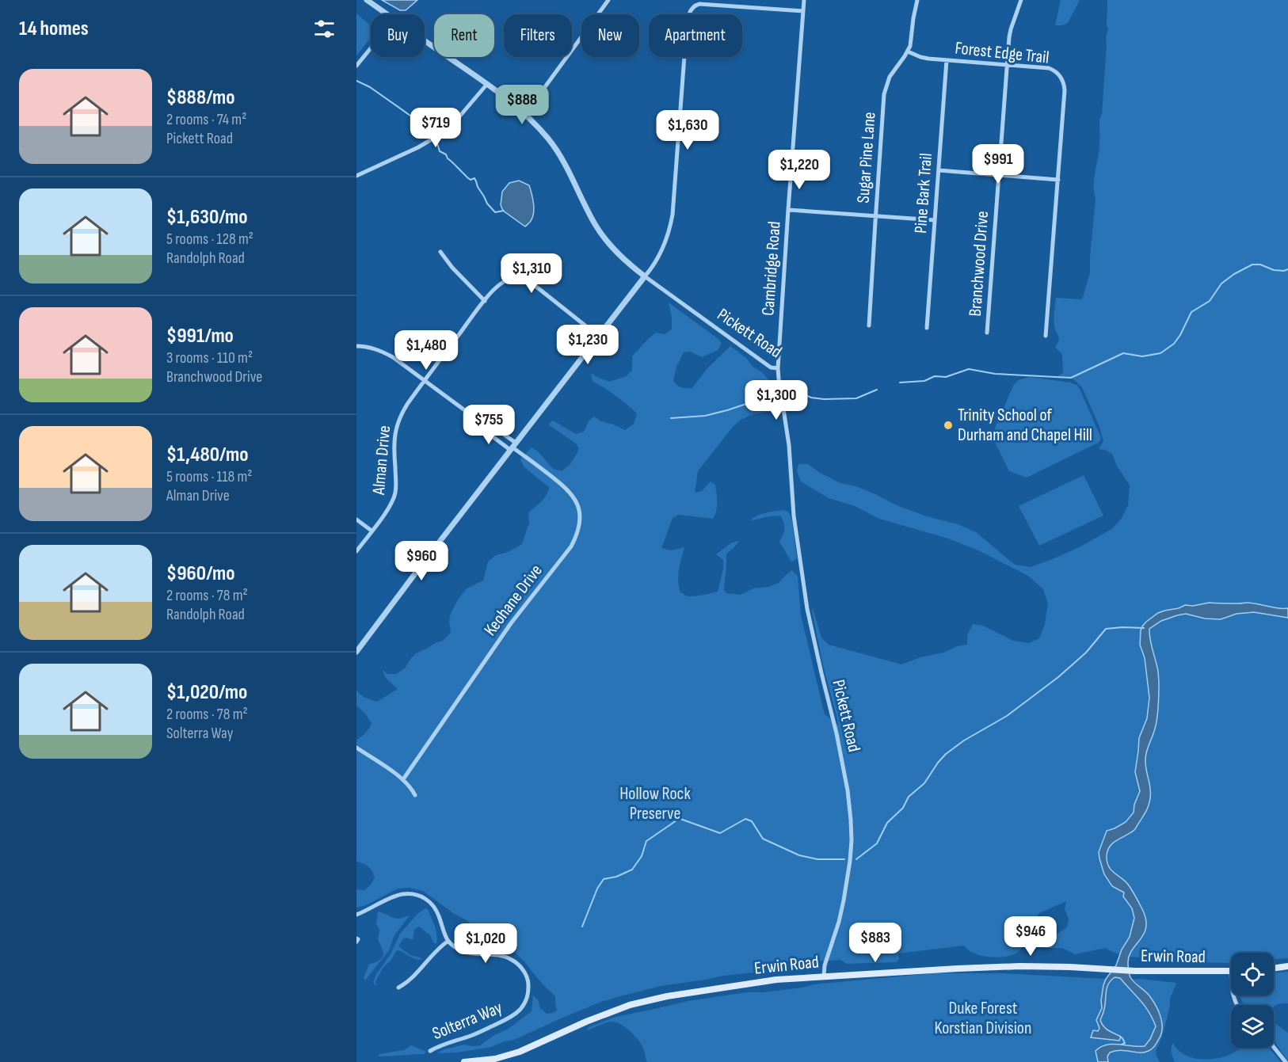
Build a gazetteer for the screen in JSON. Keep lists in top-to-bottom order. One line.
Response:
{"streets":{"main road":["Erwin Road"],"street":["Forest Edge Trail","Sugar Pine Lane","Pine Bark Trail","Branchwood Drive","Cambridge Road","Pickett Road","Alman Drive","Keohane Drive","Solterra Way"]},"crossings":[["Forest Edge Trail","Sugar Pine Lane"],["Forest Edge Trail","Pine Bark Trail"],["Forest Edge Trail","Branchwood Drive"],["Cambridge Road","Pickett Road"],["Pickett Road","Erwin Road"],["Alman Drive","Keohane Drive"]],"parks":["Hollow Rock Preserve","Duke Forest Korstian Division"],"places":["Trinity School of Durham and Chapel Hill"],"page":{"heading":"14 homes","chip":["Buy","Rent","Filters","New","Apartment"],"list":[{"name":"$888/mo","note":"2 rooms · 74 m² · Pickett Road"},{"name":"$1,630/mo","note":"5 rooms · 128 m² · Randolph Road"},{"name":"$991/mo","note":"3 rooms · 110 m² · Branchwood Drive"},{"name":"$1,480/mo","note":"5 rooms · 118 m² · Alman Drive"},{"name":"$960/mo","note":"2 rooms · 78 m² · Randolph Road"},{"name":"$1,020/mo","note":"2 rooms · 78 m² · Solterra Way"}],"price":["$888","$719","$1,630","$991","$1,220","$1,310","$1,230","$1,480","$1,300","$755","$960","$946","$883","$1,020"]}}
